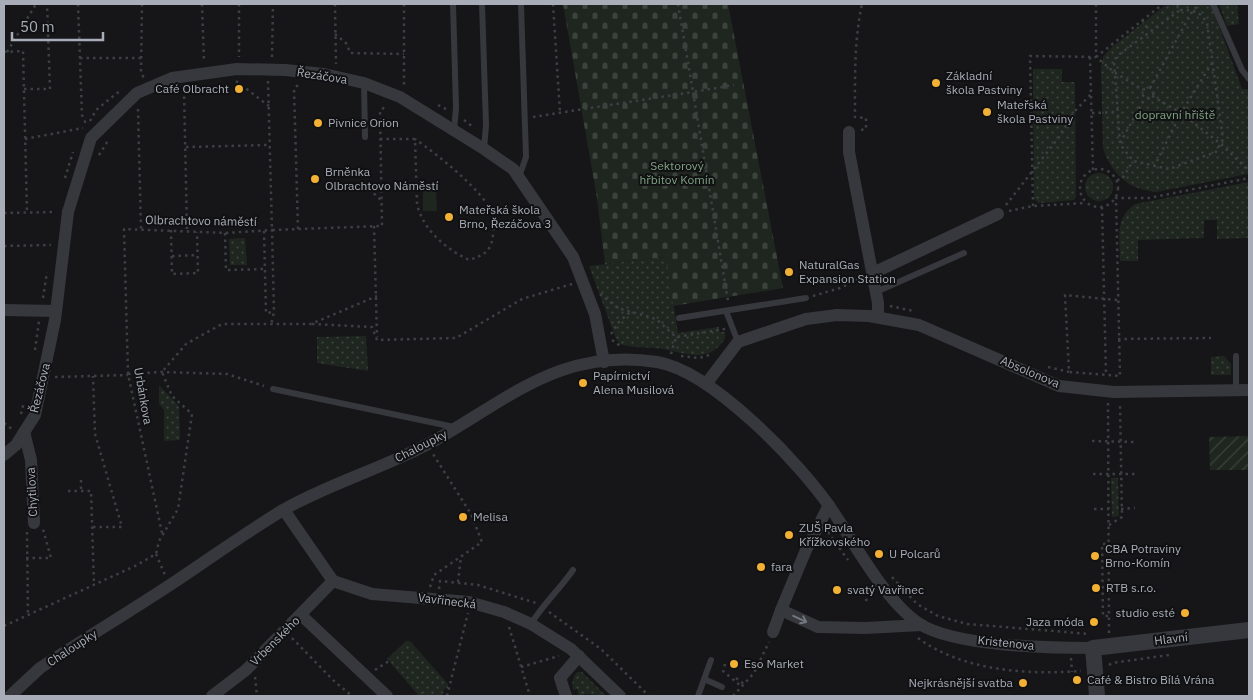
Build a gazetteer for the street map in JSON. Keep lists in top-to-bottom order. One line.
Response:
{"streets":{"street":["Řezáčova","Absolonova","Chaloupky","Chytilova","Vavřinecká","Hlavní","Vrbenského","Kristenova"],"path":["Olbrachtovo náměstí","Urbánkova"]},"crossings":[["Řezáčova","Chaloupky"],["Řezáčova","Chytilova"],["Olbrachtovo náměstí","Urbánkova"],["Chaloupky","Kristenova"],["Vavřinecká","Vrbenského"],["Hlavní","Kristenova"]],"parks":["dopravní hřiště","Sektorový hřbitov Komín"],"places":["Základní škola Pastviny","Café Olbracht","Mateřská škola Pastviny","Pivnice Orion","Brněnka Olbrachtovo Náměstí","Mateřská škola Brno, Řezáčova 3","NaturalGas Expansion Station","Papírnictví Alena Musilová","Melisa","ZUŠ Pavla Křížkovského","U Polcarů","CBA Potraviny Brno-Komín","fara","RTB s.r.o.","svatý Vavřinec","studio esté","Jaza móda","Eso Market","Café & Bistro Bílá Vrána","Nejkrásnější svatba"],"scale_bar":"50 m"}
